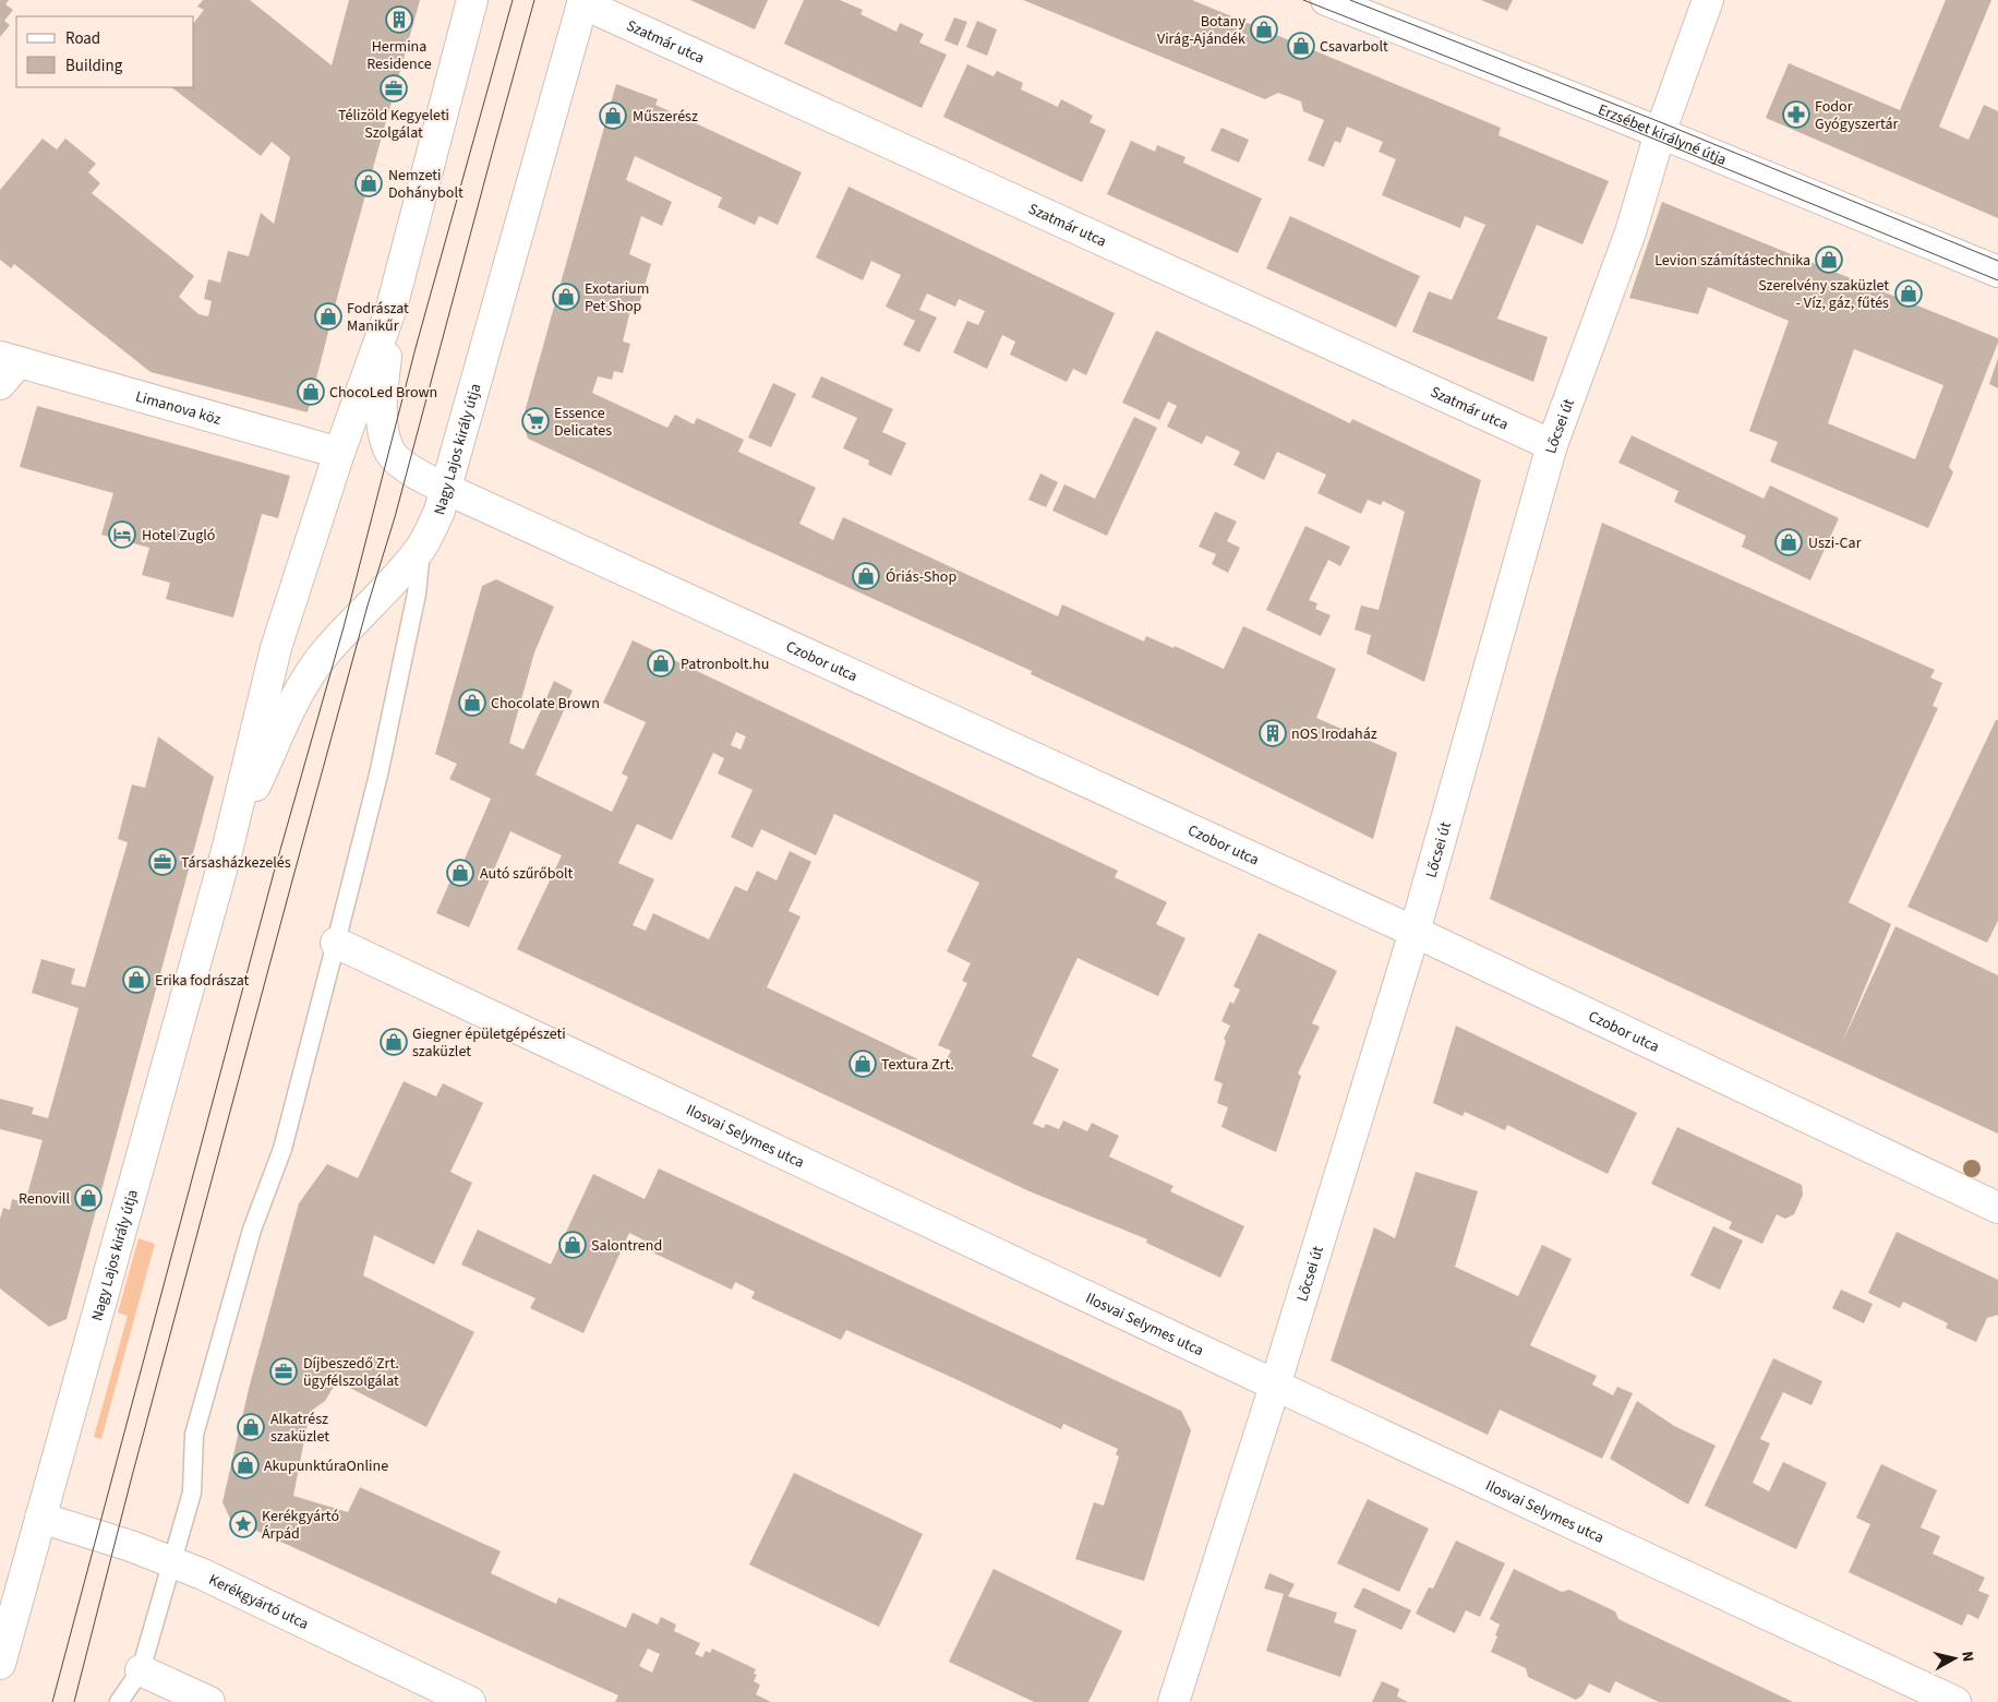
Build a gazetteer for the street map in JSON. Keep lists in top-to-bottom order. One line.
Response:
{"streets":{"street":["Szatmár utca","Erzsébet királyné útja","Limanova köz","Lőcsei út","Nagy Lajos király útja","Czobor utca","Ilosvai Selymes utca","Kerékgyártó utca"]},"crossings":[["Szatmár utca","Lőcsei út"],["Szatmár utca","Nagy Lajos király útja"],["Erzsébet királyné útja","Lőcsei út"],["Limanova köz","Nagy Lajos király útja"],["Lőcsei út","Czobor utca"],["Lőcsei út","Ilosvai Selymes utca"],["Nagy Lajos király útja","Czobor utca"],["Nagy Lajos király útja","Kerékgyártó utca"]],"places":{"building":["Hermina Residence","nOS Irodaház"],"shop":["Botany Virág-Ajándék","Csavarbolt","Műszerész","Nemzeti Dohánybolt","Levion számítástechnika","Szerelvény szaküzlet - Víz, gáz, fűtés","Exotarium Pet Shop","Fodrászat Manikűr","ChocoLed Brown","Uszi-Car","Óriás-Shop","Patronbolt.hu","Chocolate Brown","Autó szűrőbolt","Erika fodrászat","Giegner épületgépészeti szaküzlet","Textura Zrt.","Renovill","Salontrend","Alkatrész szaküzlet","AkupunktúraOnline"],"office":["Télizöld Kegyeleti Szolgálat","Társasházkezelés","Díjbeszedő Zrt. ügyfélszolgálat"],"pharmacy":["Fodor Gyógyszertár"],"supermarket":["Essence Delicates"],"hotel":["Hotel Zugló"],"place":["Kerékgyártó Árpád"]},"legend":["Road","Building"],"north":"right"}
